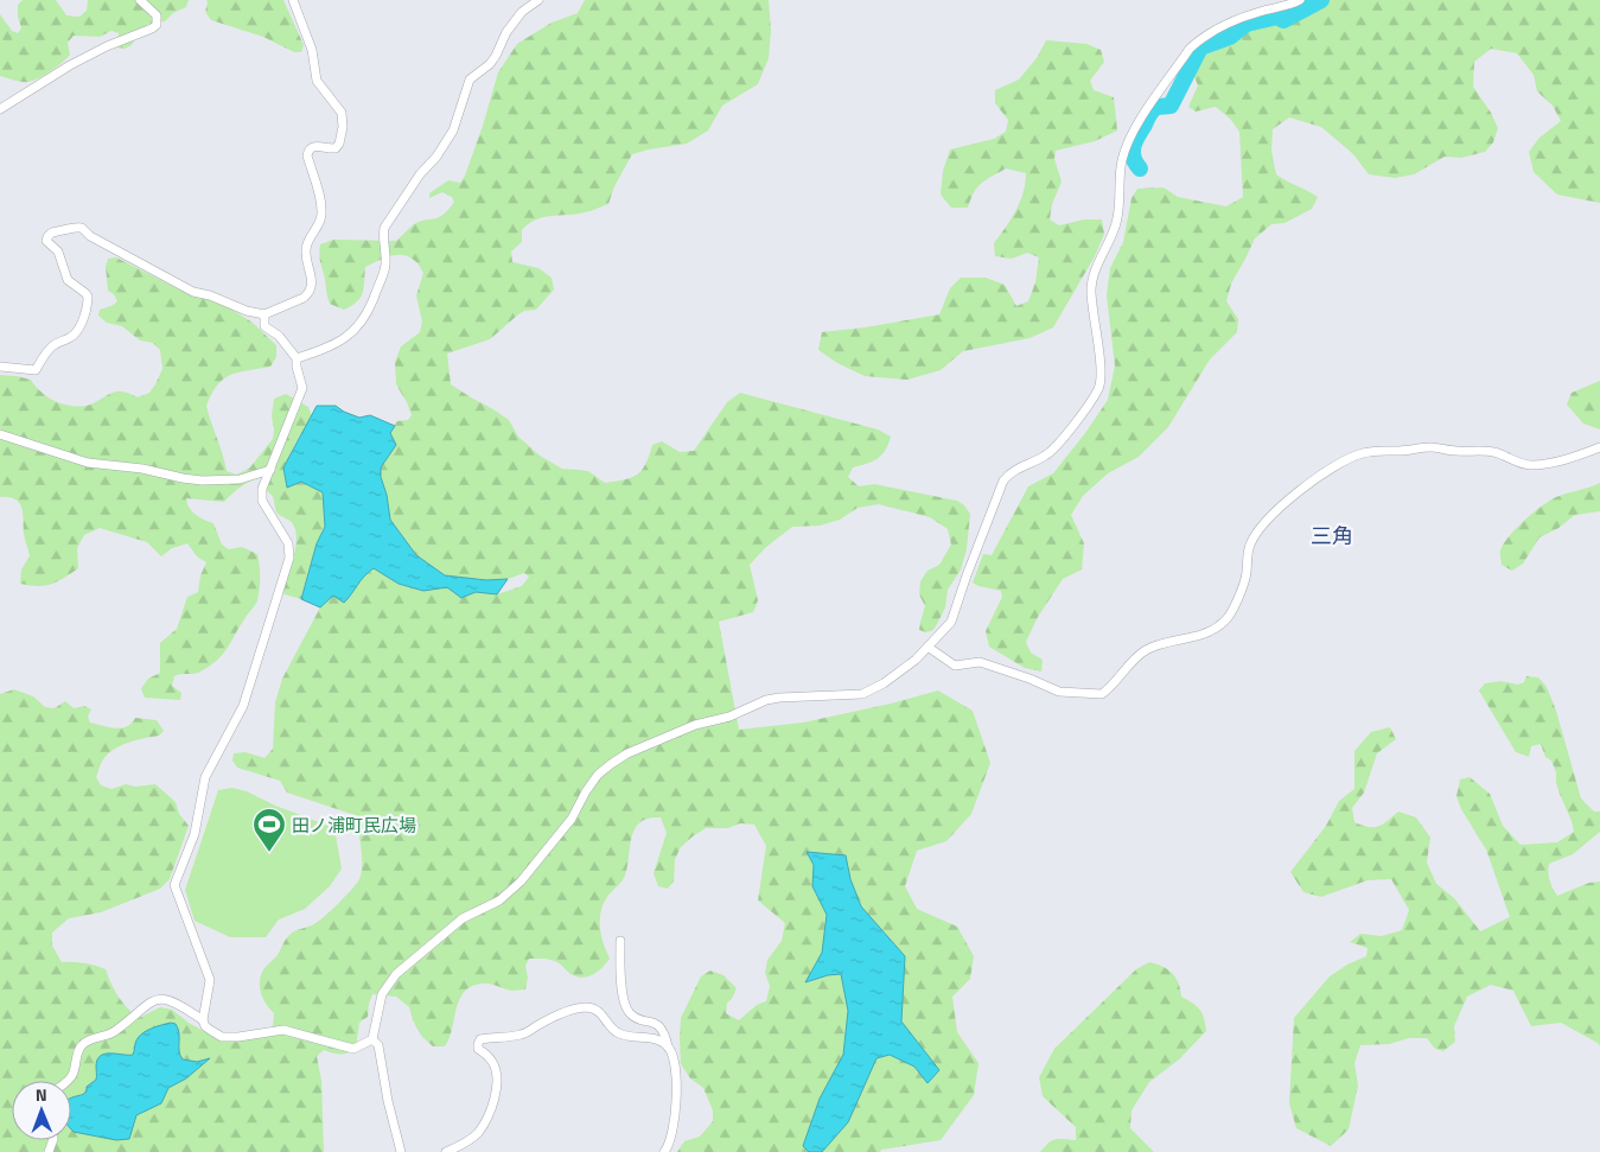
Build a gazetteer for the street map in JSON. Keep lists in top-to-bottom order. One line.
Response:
{"districts":["三角"],"places":{"sports":["田ノ浦町民広場"]},"north":"top"}
